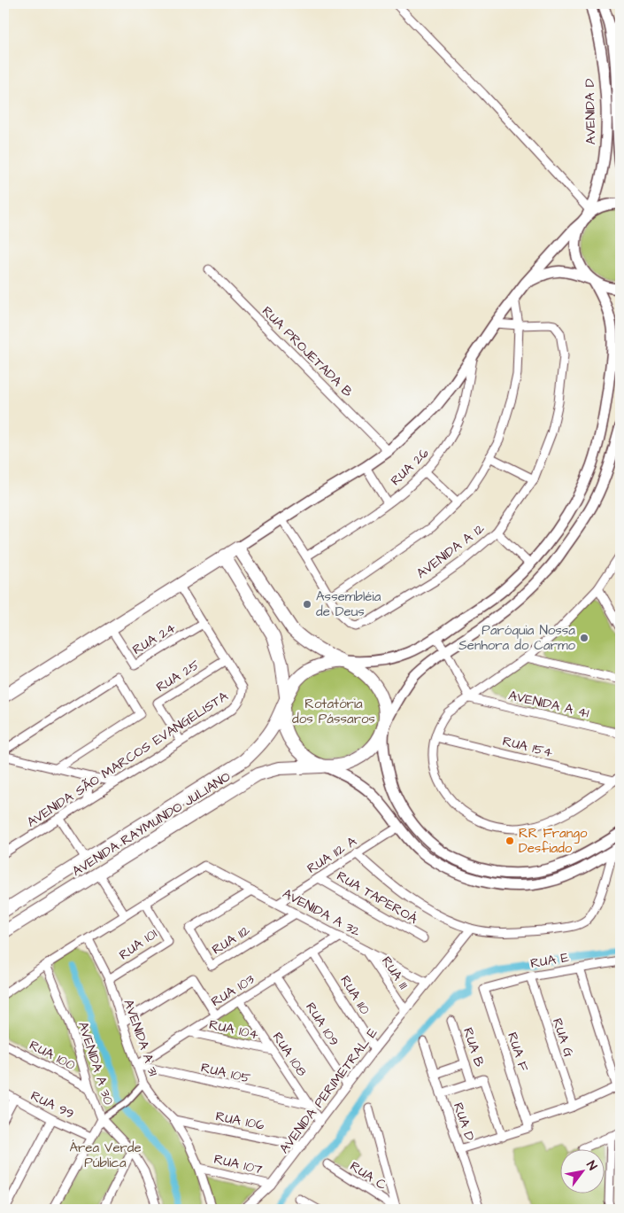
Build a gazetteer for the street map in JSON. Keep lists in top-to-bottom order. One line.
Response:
{"streets":{"main road":["AVENIDA RAYMUNDO JULIANO"],"street":["AVENIDA D","RUA PROJETADA B","RUA 26","AVENIDA A 12","RUA 24","RUA 25","AVENIDA A 41","RUA 154","AVENIDA SÃO MARCOS EVANGELISTA","RUA 112 A","RUA TAPEROÁ","AVENIDA A 32","RUA 112","RUA 101","RUA E","RUA 111","RUA 103","RUA 110","RUA 109","RUA 104","AVENIDA A 31","RUA G","RUA B","RUA F","RUA 108","RUA 100","AVENIDA A 30","RUA 105","AVENIDA PERIMETRAL E","RUA 99","RUA 106","RUA D","RUA 107","RUA C"]},"crossings":[["AVENIDA D","AVENIDA RAYMUNDO JULIANO"],["RUA 26","AVENIDA A 12"],["RUA 24","AVENIDA SÃO MARCOS EVANGELISTA"],["RUA 25","AVENIDA SÃO MARCOS EVANGELISTA"],["RUA 112 A","RUA TAPEROÁ"],["RUA 112 A","AVENIDA A 32"],["AVENIDA A 32","RUA 112"],["AVENIDA A 32","RUA 101"],["AVENIDA A 32","RUA 111"],["AVENIDA A 32","RUA 103"],["AVENIDA A 32","AVENIDA PERIMETRAL E"],["RUA 101","AVENIDA A 31"],["RUA E","RUA G"],["RUA E","RUA F"],["RUA 111","AVENIDA PERIMETRAL E"],["RUA 103","RUA 110"],["RUA 103","RUA 109"],["RUA 103","RUA 104"],["RUA 103","AVENIDA A 31"],["RUA 103","RUA 108"],["RUA 103","RUA 105"],["RUA 110","AVENIDA PERIMETRAL E"],["RUA 109","AVENIDA PERIMETRAL E"],["RUA 104","RUA 108"],["AVENIDA A 31","RUA 105"],["AVENIDA A 31","RUA 106"],["AVENIDA A 31","RUA 107"],["RUA 108","RUA 105"],["RUA 108","AVENIDA PERIMETRAL E"],["RUA 100","AVENIDA A 30"],["AVENIDA PERIMETRAL E","RUA 106"],["AVENIDA PERIMETRAL E","RUA 107"]],"parks":["Rotatória dos Pássaros","Área Verde Pública"],"places":["Assembléia de Deus","Paróquia Nossa Senhora do Carmo","RR Frango Desfiado"],"north":"top right"}
